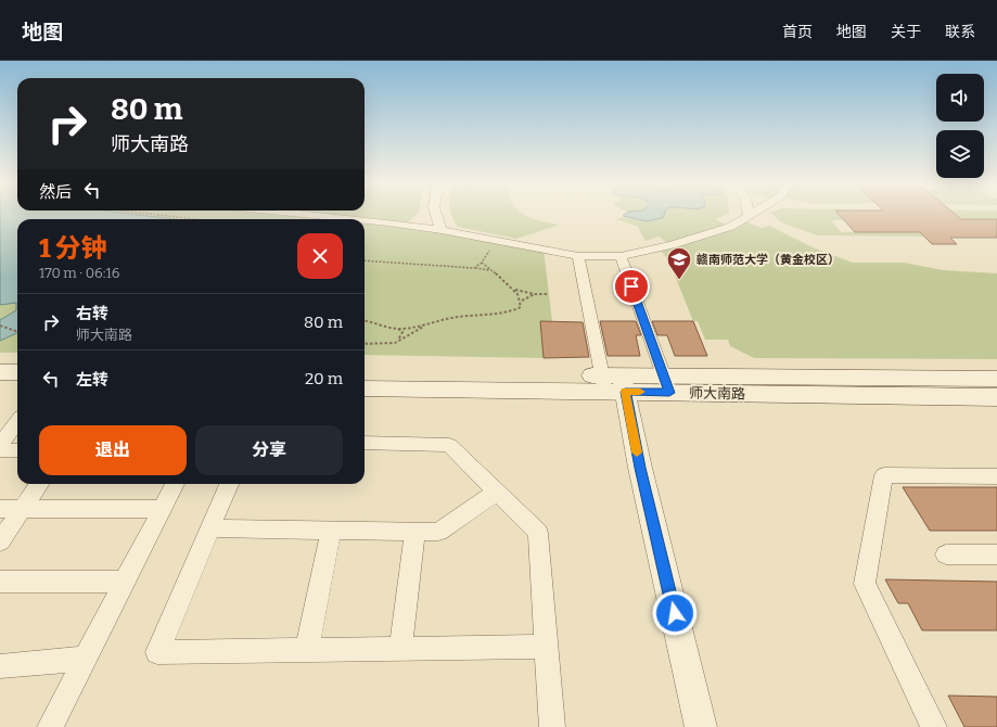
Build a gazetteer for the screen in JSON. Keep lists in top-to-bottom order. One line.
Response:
{"streets":{"main road":["师大南路"]},"places":{"school or university":["赣南师范大学（黄金校区）"]},"page":{"header":"地图","nav":["首页","地图","关于","联系"],"turn":["80 m","师大南路"],"then":"然后","heading":["1 分钟","170 m · 06:16"],"list":[{"name":"右转","note":"师大南路","value":"80 m"},{"name":"左转","value":"20 m"}],"buttons":["退出","分享"]}}
